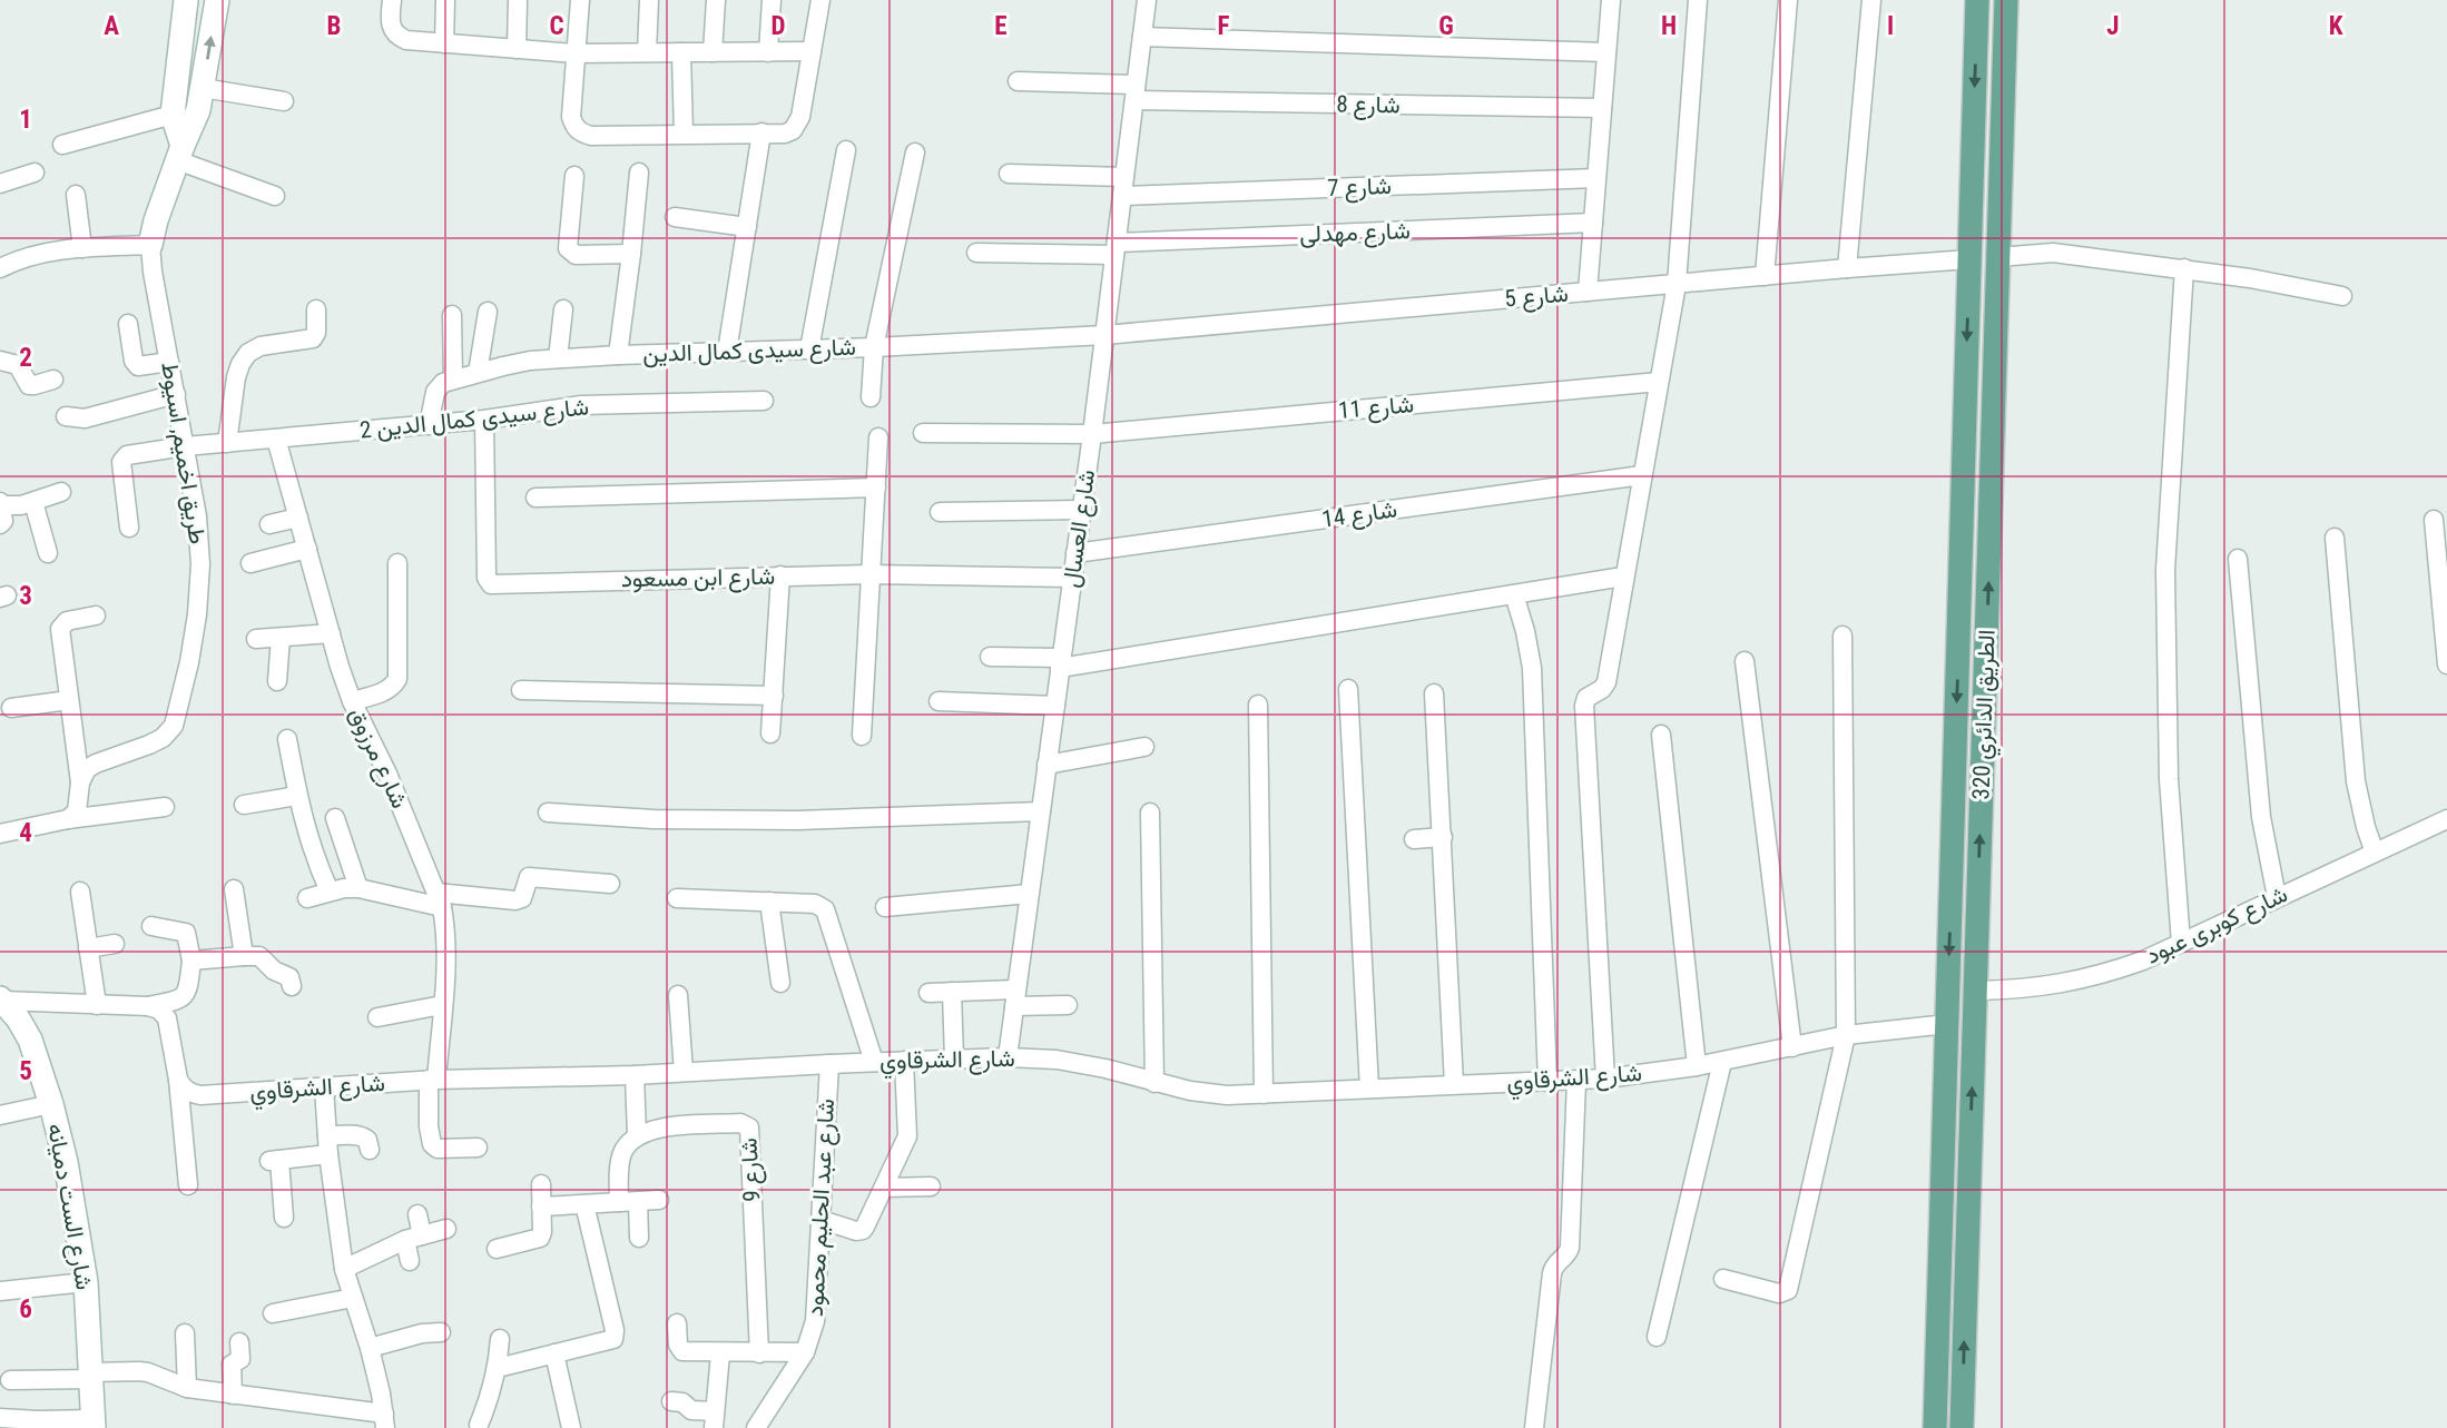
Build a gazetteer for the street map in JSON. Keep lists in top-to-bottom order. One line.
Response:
{"streets":{"main road":["الطريق الدائري 320"],"street":["شارع 8","شارع 7","شارع مهدلى","شارع 5","شارع سيدى كمال الدين","شارع 11","شارع سيدى كمال الدين 2","طريق اخميم, اسيوط","شارع 14","شارع العسال","شارع ابن مسعود","شارع مرزوق","شارع كوبرى عبود","شارع الشرقاوي","شارع 9","شارع الست دميانه","شارع عبد الحليم محمود"]},"crossings":[["شارع 8","شارع العسال"],["شارع 7","شارع العسال"],["شارع مهدلى","شارع العسال"],["شارع 5","شارع سيدى كمال الدين"],["شارع 5","شارع العسال"],["شارع 5","الطريق الدائري 320"],["شارع سيدى كمال الدين","شارع العسال"],["شارع 11","شارع العسال"],["شارع سيدى كمال الدين 2","طريق اخميم, اسيوط"],["شارع سيدى كمال الدين 2","شارع ابن مسعود"],["شارع سيدى كمال الدين 2","شارع مرزوق"],["شارع 14","شارع العسال"],["شارع العسال","شارع ابن مسعود"],["شارع العسال","شارع الشرقاوي"],["الطريق الدائري 320","شارع كوبرى عبود"],["الطريق الدائري 320","شارع الشرقاوي"],["شارع مرزوق","شارع الشرقاوي"],["شارع الشرقاوي","شارع عبد الحليم محمود"]],"grid":{"columns":["A","B","C","D","E","F","G","H","I","J","K"],"rows":["1","2","3","4","5","6"]}}
